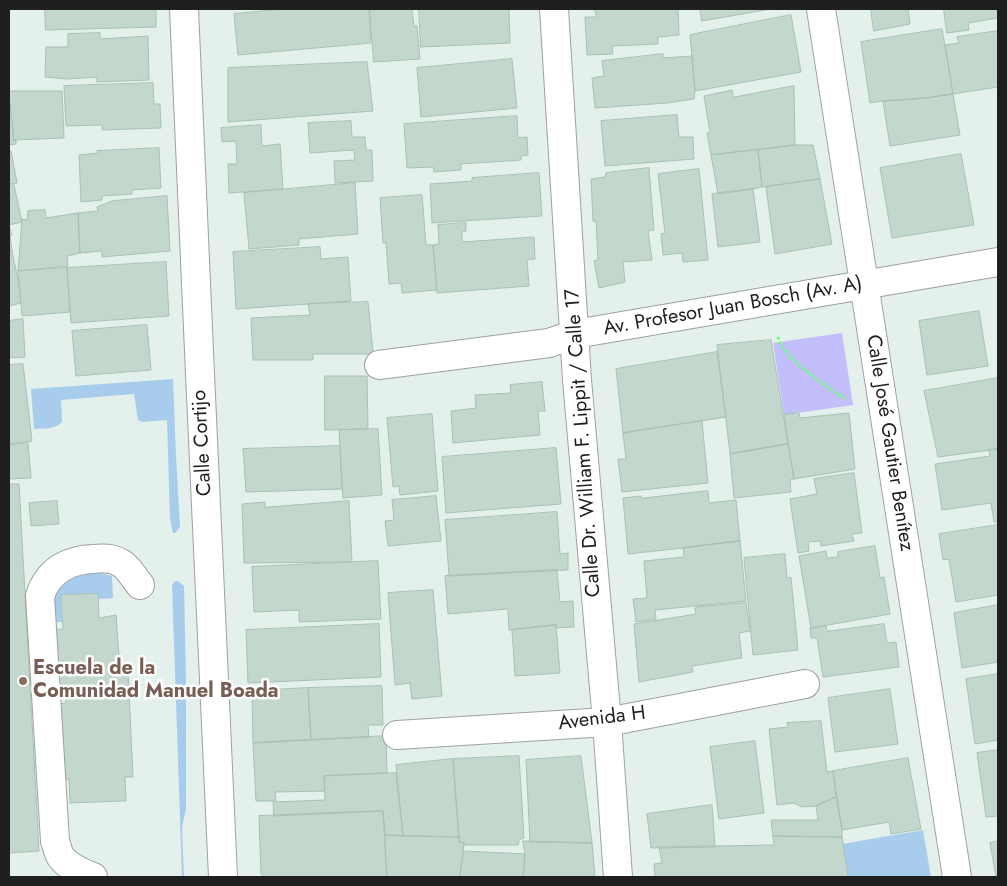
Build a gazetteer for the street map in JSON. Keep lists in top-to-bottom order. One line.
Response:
{"streets":{"street":["Av. Profesor Juan Bosch (Av. A)","Calle Cortijo","Calle Dr. William F. Lippit / Calle 17","Calle José Gautier Benítez","Avenida H"]},"crossings":[["Av. Profesor Juan Bosch (Av. A)","Calle Dr. William F. Lippit / Calle 17"],["Av. Profesor Juan Bosch (Av. A)","Calle José Gautier Benítez"],["Calle Dr. William F. Lippit / Calle 17","Avenida H"]],"places":["Escuela de la Comunidad Manuel Boada"]}
